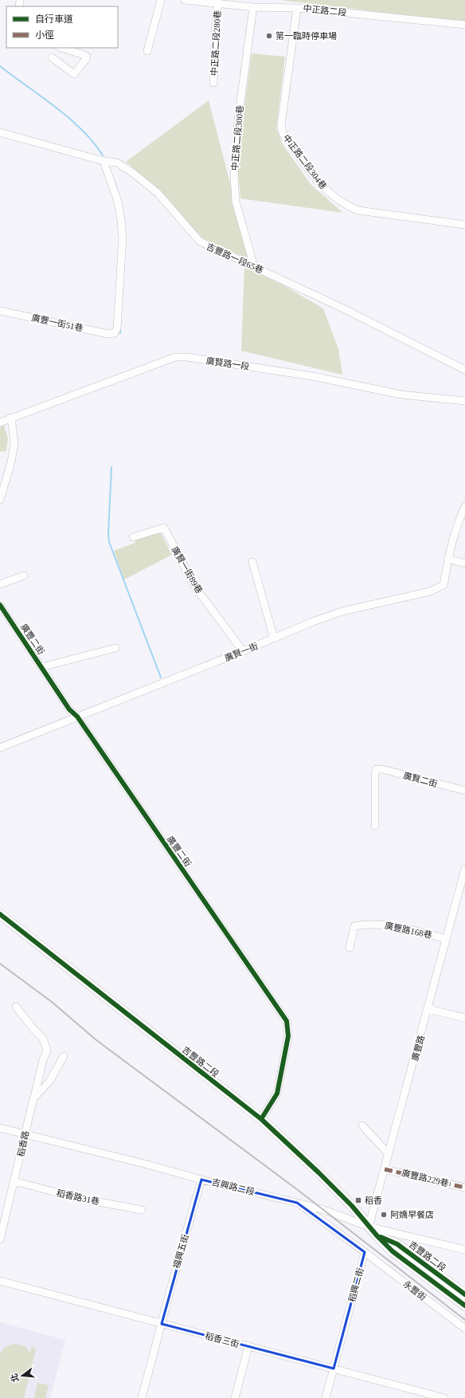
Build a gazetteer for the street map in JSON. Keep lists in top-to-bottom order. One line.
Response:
{"streets":{"main road":["吉豐路二段"],"street":["中正路二段","中正路二段280巷","中正路二段300巷","中正路二段304巷","吉豐路一段65巷","廣豐一街51巷","廣賢路一段","廣賢一街89巷","廣豐二街","廣賢一街","廣賢二街","廣豐路168巷","廣豐路","稻香路","廣豐路229巷","吉興路二段","稻香路31巷","福興五街","稻興二街","永豐街","稻香三街"]},"crossings":[["中正路二段","中正路二段280巷"],["中正路二段","中正路二段300巷"],["中正路二段","中正路二段304巷"],["中正路二段300巷","吉豐路一段65巷"],["吉豐路一段65巷","廣豐一街51巷"],["廣賢一街89巷","廣賢一街"],["廣豐二街","廣賢一街"],["廣豐二街","吉豐路二段"],["廣豐路168巷","廣豐路"],["廣豐路","吉豐路二段"],["廣豐路","廣豐路229巷"],["廣豐路","吉興路二段"],["吉豐路二段","吉興路二段"],["稻香路","吉興路二段"],["稻香路","稻香路31巷"],["吉興路二段","福興五街"],["福興五街","稻香三街"],["稻興二街","永豐街"],["稻興二街","稻香三街"]],"places":{"other":["第一臨時停車場","阿嬌早餐店"],"transit":["稻香"]},"legend":["自行車道","小徑"],"north":"left"}
